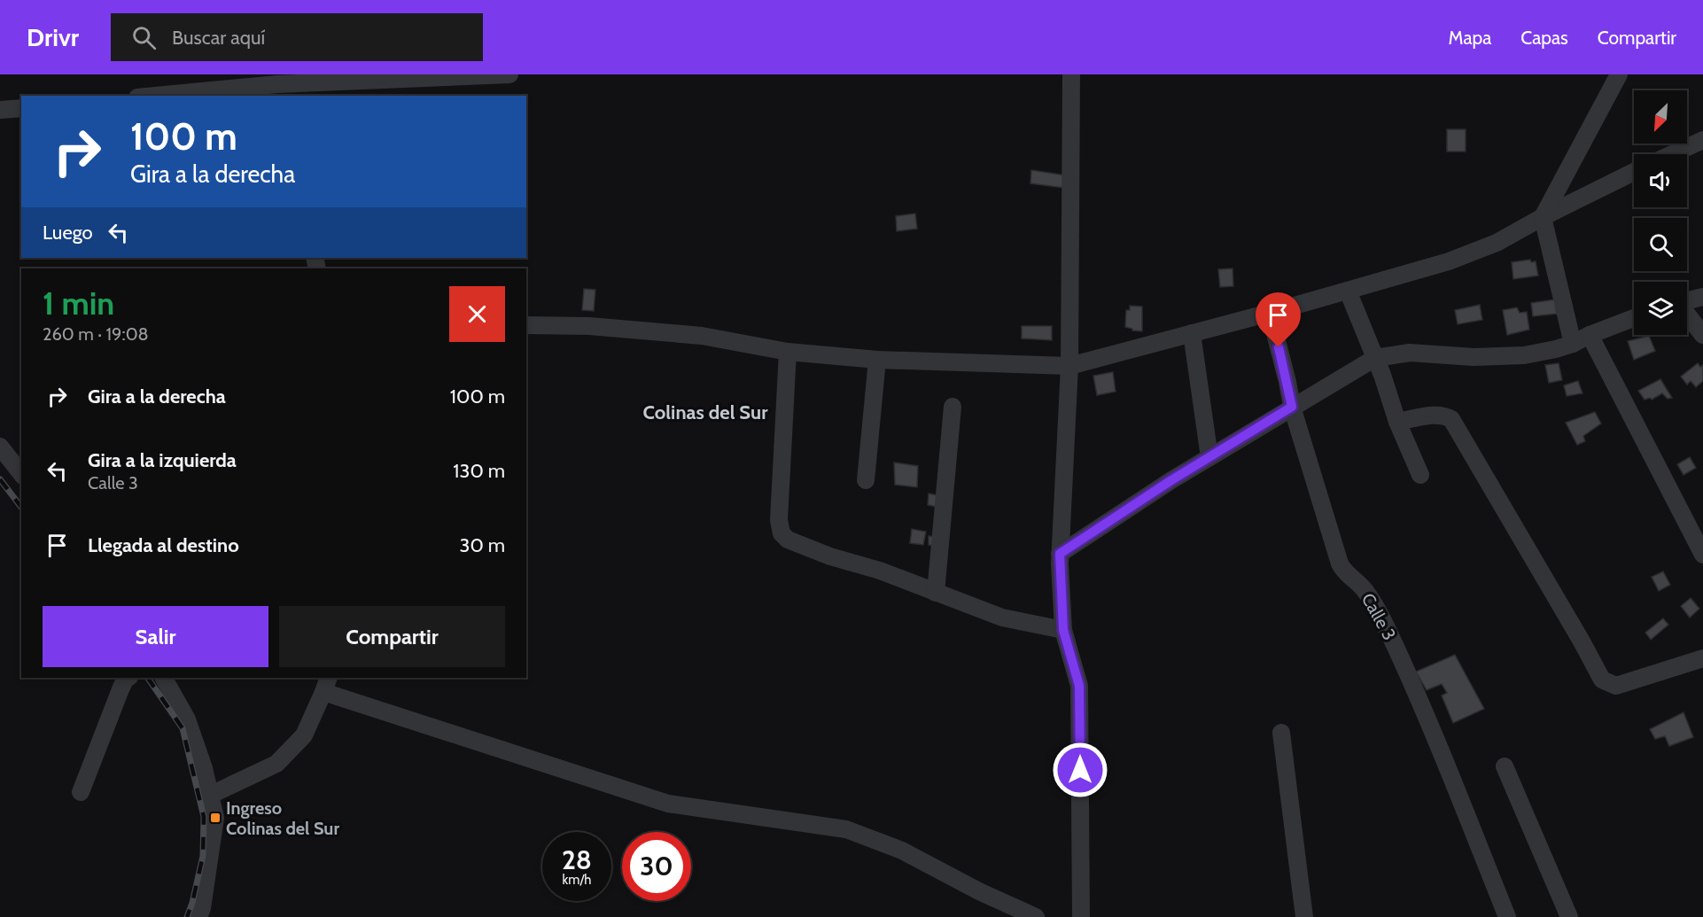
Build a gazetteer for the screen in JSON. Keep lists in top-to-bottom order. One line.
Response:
{"streets":{"street":["Calle 3"]},"districts":["Colinas del Sur"],"places":{"transit":["Ingreso Colinas del Sur"]},"north":"bottom left","page":{"header":"Drivr","search":"Buscar aquí","nav":["Mapa","Capas","Compartir"],"turn":["100 m","Gira a la derecha"],"then":"Luego","heading":["1 min","260 m · 19:08"],"list":[{"name":"Gira a la derecha","value":"100 m"},{"name":"Gira a la izquierda","note":"Calle 3","value":"130 m"},{"name":"Llegada al destino","value":"30 m"}],"buttons":["Salir","Compartir"],"speed":"28 km/h","limit":"30"}}
